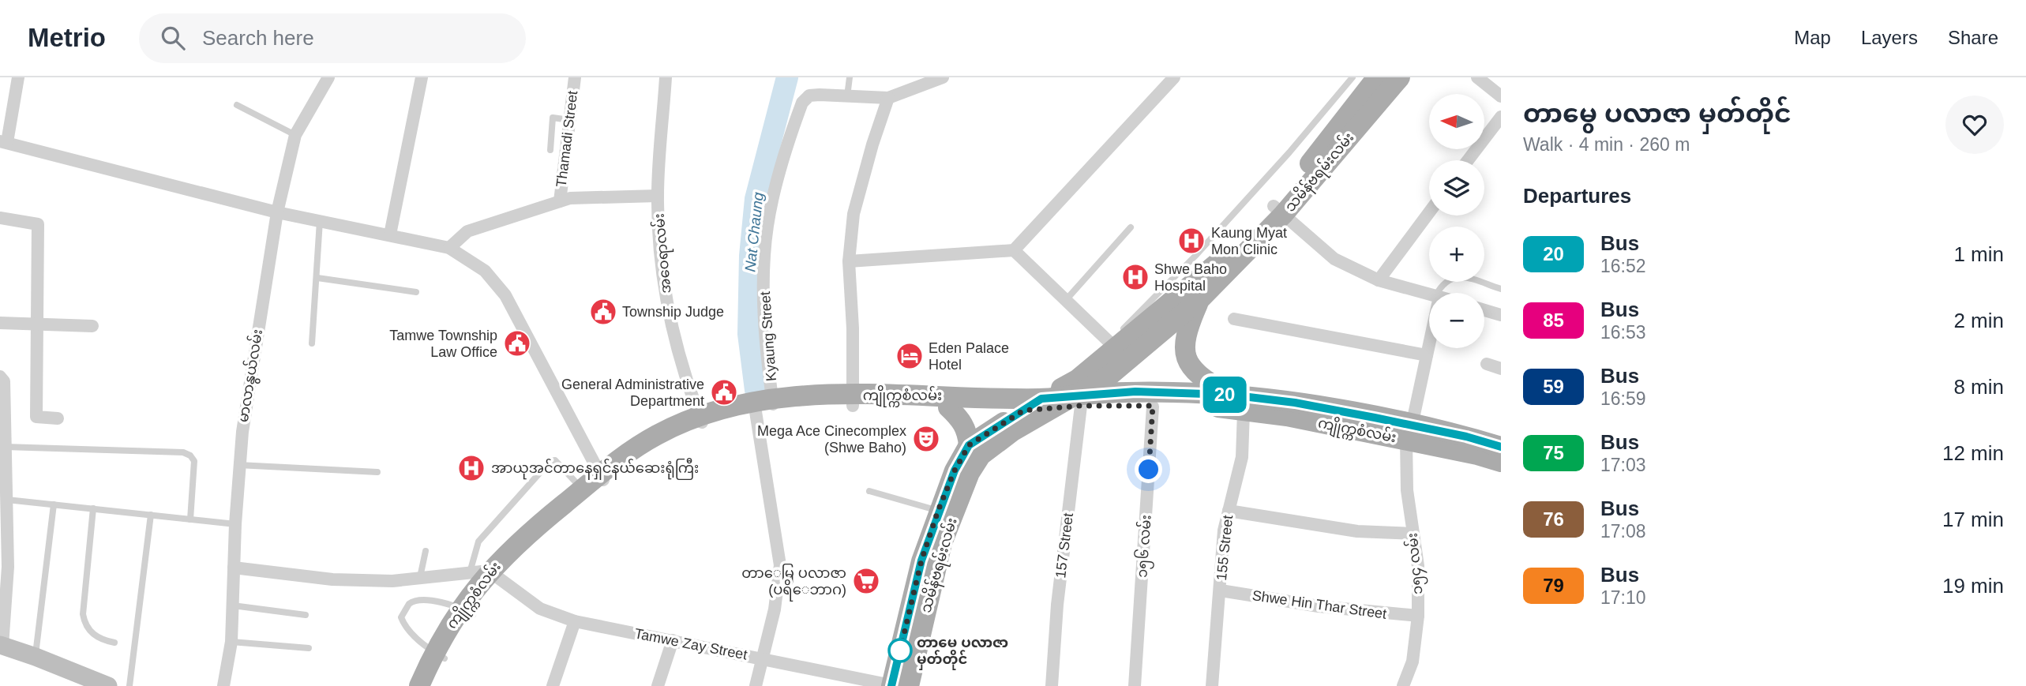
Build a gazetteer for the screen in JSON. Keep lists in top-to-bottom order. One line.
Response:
{"streets":{"main road":["သမိန်ဗရမ်းလမ်း","ကျိုက္ကစံလမ်း"],"street":["Thamadi Street","အဝေရာလမ်း","Kyaung Street","မာလာနွယ်လမ်း","157 Street","၁၅၆ လမ်း","155 Street","၁၅၄ လမ်း","Shwe Hin Thar Street","Tamwe Zay Street"]},"crossings":[["သမိန်ဗရမ်းလမ်း","ကျိုက္ကစံလမ်း"],["သမိန်ဗရမ်းလမ်း","157 Street"],["သမိန်ဗရမ်းလမ်း","Tamwe Zay Street"],["အဝေရာလမ်း","ကျိုက္ကစံလမ်း"],["Kyaung Street","ကျိုက္ကစံလမ်း"],["Kyaung Street","Tamwe Zay Street"],["ကျိုက္ကစံလမ်း","157 Street"],["ကျိုက္ကစံလမ်း","၁၅၆ လမ်း"],["ကျိုက္ကစံလမ်း","155 Street"],["ကျိုက္ကစံလမ်း","၁၅၄ လမ်း"],["ကျိုက္ကစံလမ်း","Tamwe Zay Street"],["155 Street","Shwe Hin Thar Street"],["၁၅၄ လမ်း","Shwe Hin Thar Street"]],"water":["Nat Chaung"],"places":{"hospital":["Kaung Myat Mon Clinic","Shwe Baho Hospital","အာယုအင်တာနေရှင်နယ်ဆေးရုံကြီး"],"public building":["Township Judge","Tamwe Township Law Office","General Administrative Department"],"hotel":["Eden Palace Hotel"],"theatre":["Mega Ace Cinecomplex (Shwe Baho)"],"supermarket":["တာေမြ ပလာဇာ (ပရိေဘာဂ)"],"other":["တာမွေ ပလာဇာ မှတ်တိုင်"]},"lines":["bus line 20"],"north":"left","page":{"header":"Metrio","search":"Search here","nav":["Map","Layers","Share"],"on_map":"20","heading":[["တာမွေ ပလာဇာ မှတ်တိုင်","Walk · 4 min · 260 m"],"Departures"],"map_buttons":["+","−"],"list":[{"mark":"20","name":"Bus","note":"16:52","value":"1 min"},{"mark":"85","name":"Bus","note":"16:53","value":"2 min"},{"mark":"59","name":"Bus","note":"16:59","value":"8 min"},{"mark":"75","name":"Bus","note":"17:03","value":"12 min"},{"mark":"76","name":"Bus","note":"17:08","value":"17 min"},{"mark":"79","name":"Bus","note":"17:10","value":"19 min"}]}}
